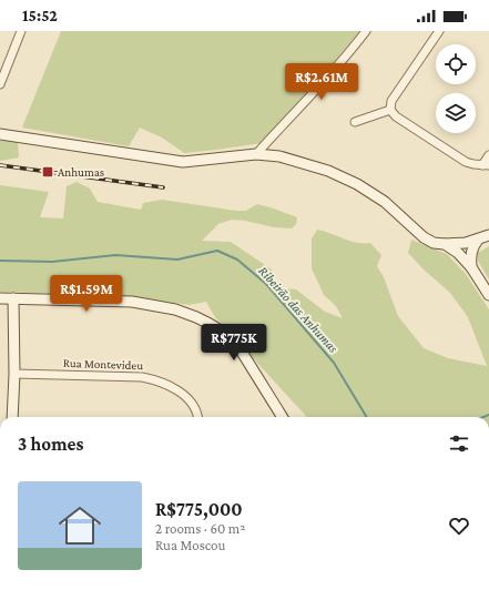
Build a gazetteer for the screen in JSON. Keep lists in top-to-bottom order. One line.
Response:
{"streets":{"street":["Rua Montevideu"]},"water":["Ribeirão das Anhumas"],"places":{"transit":["Anhumas"]},"page":{"status":"15:52","price":["R$2.61M","R$1.59M","R$775K"],"heading":"3 homes","list":[{"name":"R$775,000","note":"2 rooms · 60 m² · Rua Moscou"}]}}
